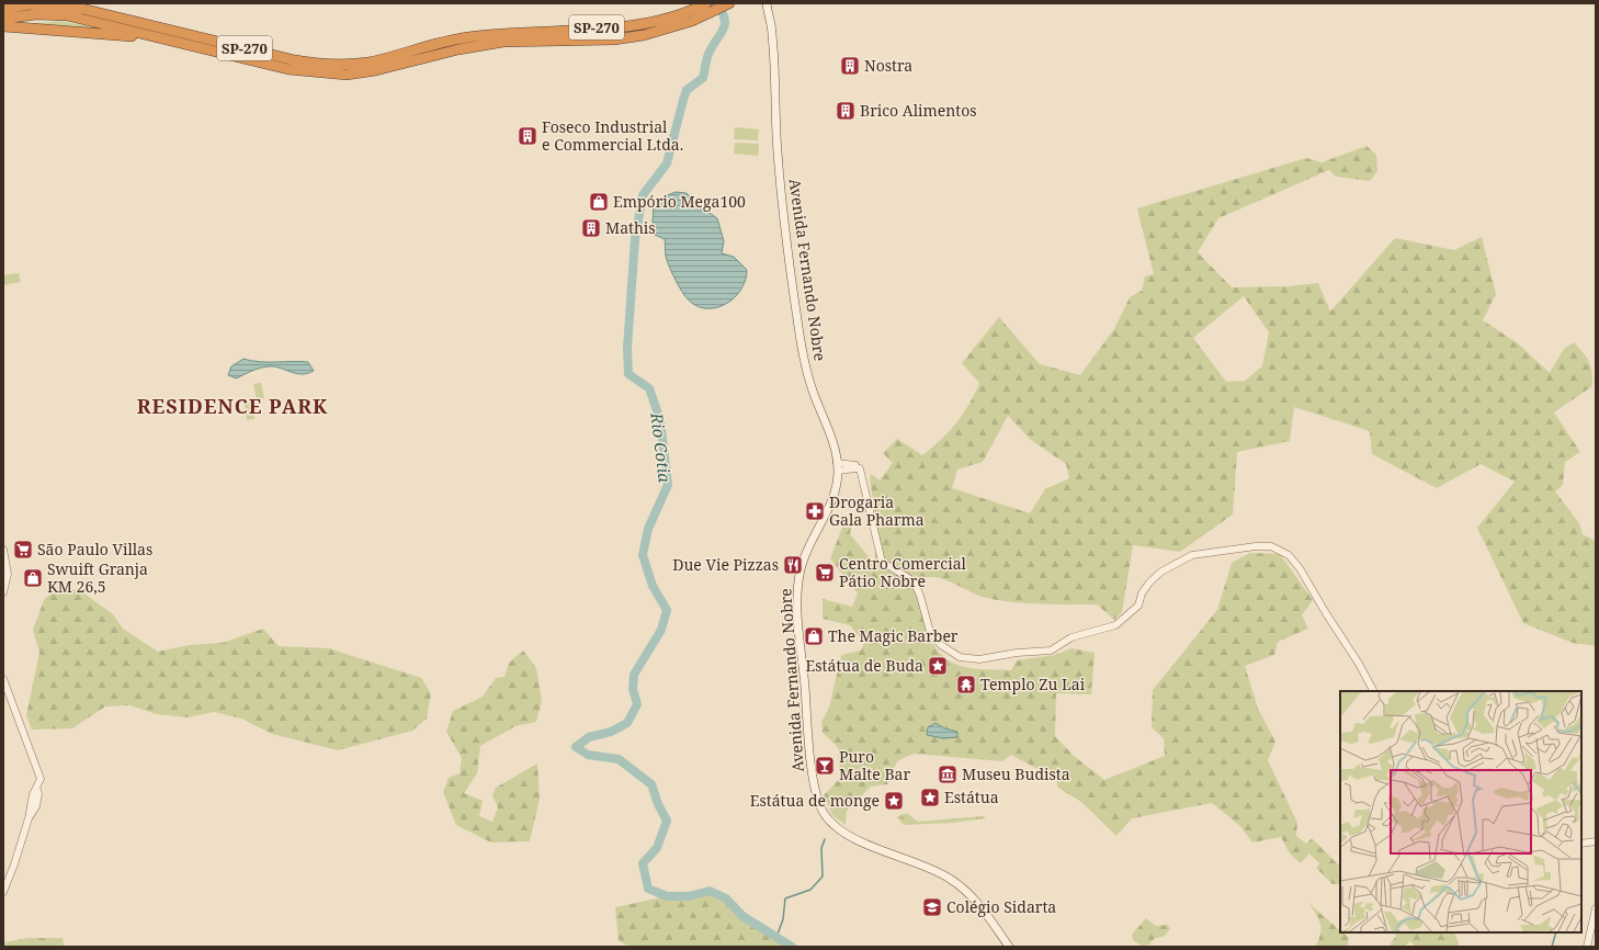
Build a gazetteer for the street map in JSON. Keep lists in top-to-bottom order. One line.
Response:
{"streets":{"highway":["SP-270"],"main road":["Avenida Fernando Nobre"]},"districts":["RESIDENCE PARK"],"water":["Rio Cotia"],"places":{"building":["Nostra","Brico Alimentos","Foseco Industrial e Commercial Ltda.","Mathis"],"shop":["Empório Mega100","Swuift Granja KM 26,5","The Magic Barber"],"pharmacy":["Drogaria Gala Pharma"],"supermarket":["São Paulo Villas","Centro Comercial Pátio Nobre"],"restaurant":["Due Vie Pizzas"],"place":["Estátua de Buda","Estátua","Estátua de monge"],"temple":["Templo Zu Lai"],"bar":["Puro Malte Bar"],"museum":["Museu Budista"],"school or university":["Colégio Sidarta"]}}
